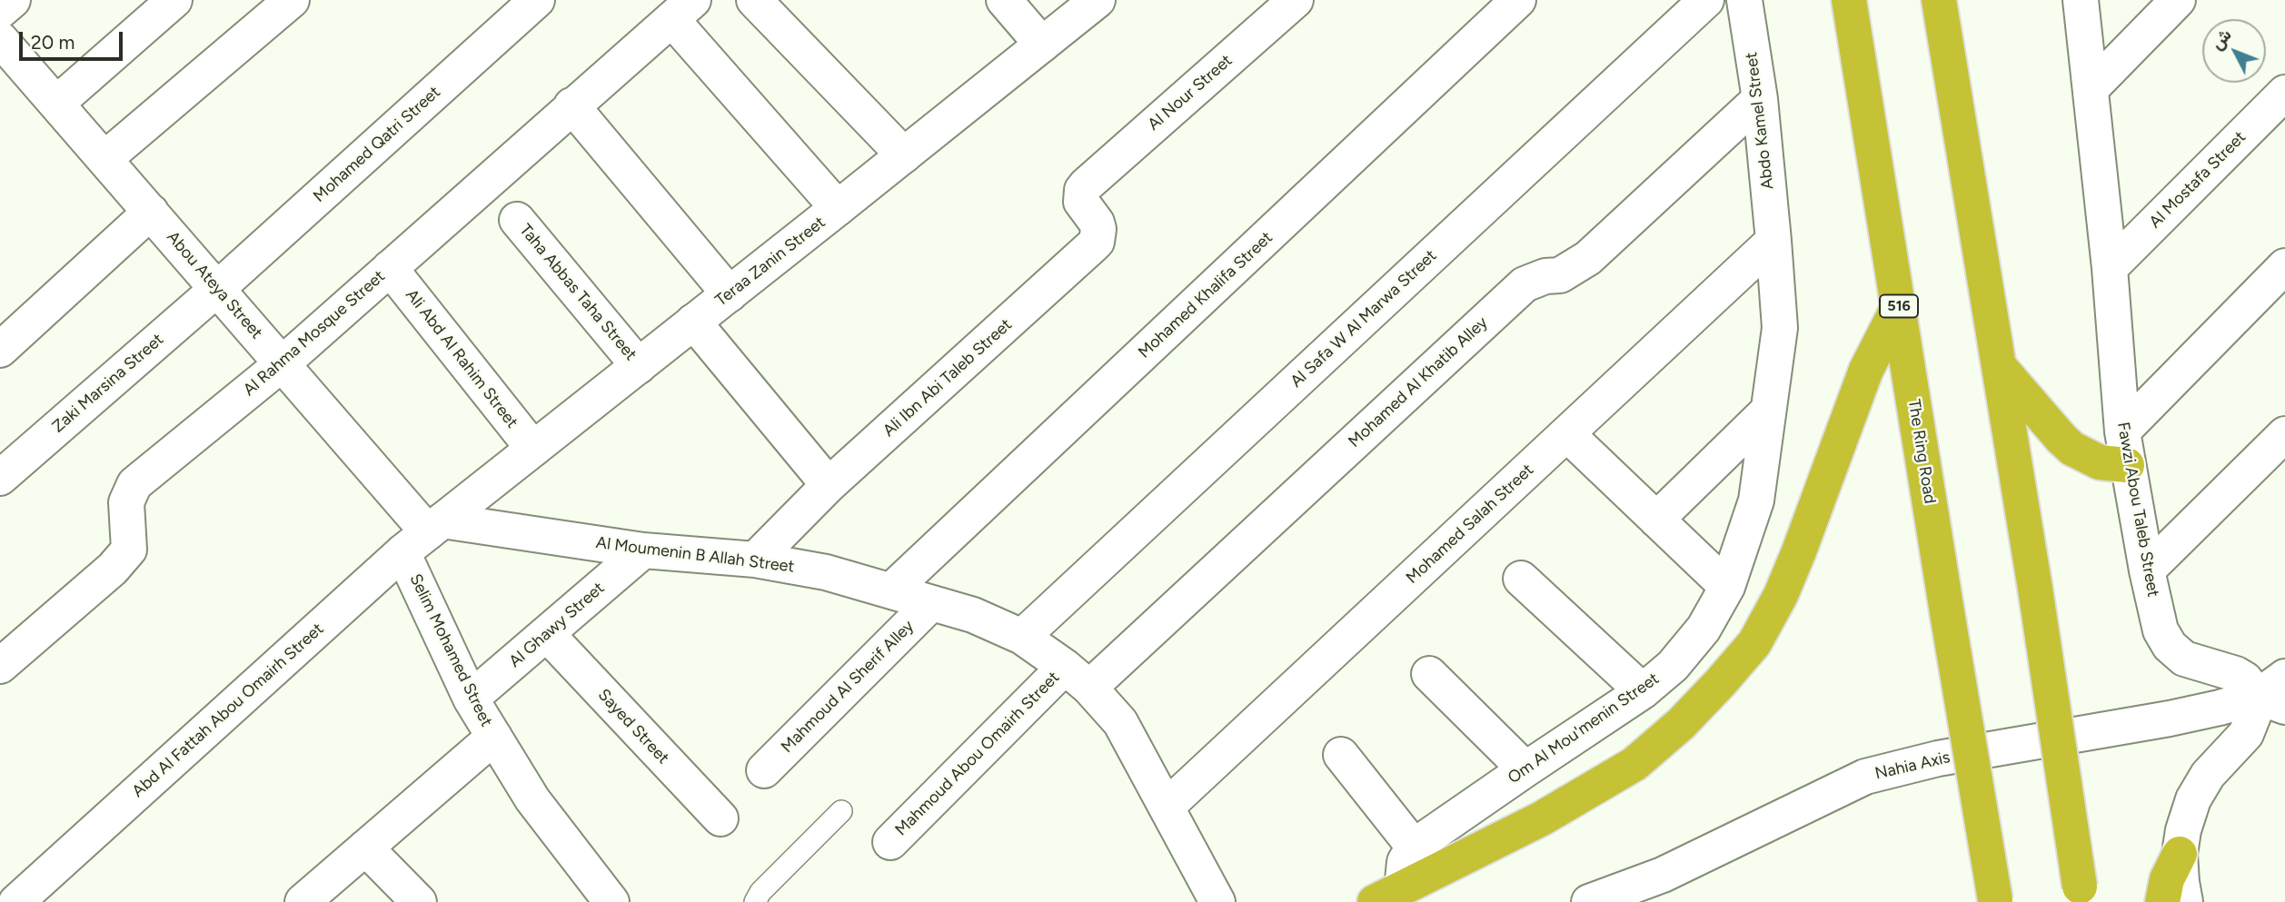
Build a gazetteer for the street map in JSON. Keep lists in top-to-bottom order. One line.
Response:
{"streets":{"highway":["516","The Ring Road"],"street":["Al Nour Street","Abdo Kamel Street","Mohamed Qatri Street","Al Mostafa Street","Teraa Zanin Street","Abou Ateya Street","Taha Abbas Taha Street","Mohamed Khalifa Street","Al Safa W Al Marwa Street","Al Rahma Mosque Street","Ali Abd Al Rahim Street","Ali Ibn Abi Taleb Street","Mohamed Al Khatib Alley","Zaki Marsina Street","Fawzi Abou Taleb Street","Mohamed Salah Street","Al Moumenin B Allah Street","Al Ghawy Street","Selim Mohamed Street","Mahmoud Al Sherif Alley","Abd Al Fattah Abou Omairh Street","Sayed Street","Om Al Mou'menin Street","Mahmoud Abou Omairh Street","Nahia Axis"]},"crossings":[["Al Nour Street","Ali Ibn Abi Taleb Street"],["Abdo Kamel Street","Mohamed Al Khatib Alley"],["Abdo Kamel Street","Mohamed Salah Street"],["Abdo Kamel Street","Om Al Mou'menin Street"],["Mohamed Qatri Street","Abou Ateya Street"],["Mohamed Qatri Street","Zaki Marsina Street"],["Al Mostafa Street","Fawzi Abou Taleb Street"],["Teraa Zanin Street","Abou Ateya Street"],["Teraa Zanin Street","Taha Abbas Taha Street"],["Teraa Zanin Street","Al Rahma Mosque Street"],["Teraa Zanin Street","Ali Abd Al Rahim Street"],["Teraa Zanin Street","Al Moumenin B Allah Street"],["Teraa Zanin Street","Selim Mohamed Street"],["Teraa Zanin Street","Abd Al Fattah Abou Omairh Street"],["Abou Ateya Street","Al Rahma Mosque Street"],["Abou Ateya Street","Zaki Marsina Street"],["Abou Ateya Street","Al Moumenin B Allah Street"],["Abou Ateya Street","Selim Mohamed Street"],["Abou Ateya Street","Abd Al Fattah Abou Omairh Street"],["Mohamed Khalifa Street","Al Moumenin B Allah Street"],["Al Safa W Al Marwa Street","Al Moumenin B Allah Street"],["Al Rahma Mosque Street","Ali Abd Al Rahim Street"],["Ali Ibn Abi Taleb Street","Al Moumenin B Allah Street"],["Mohamed Al Khatib Alley","Al Moumenin B Allah Street"],["Mohamed Al Khatib Alley","Mahmoud Abou Omairh Street"],["Fawzi Abou Taleb Street","Nahia Axis"],["Mohamed Salah Street","Al Moumenin B Allah Street"],["Mohamed Salah Street","Om Al Mou'menin Street"],["Al Moumenin B Allah Street","Al Ghawy Street"],["Al Moumenin B Allah Street","Selim Mohamed Street"],["Al Moumenin B Allah Street","Mahmoud Al Sherif Alley"],["Al Moumenin B Allah Street","Abd Al Fattah Abou Omairh Street"],["Al Moumenin B Allah Street","Mahmoud Abou Omairh Street"],["Al Ghawy Street","Selim Mohamed Street"],["Al Ghawy Street","Sayed Street"],["Selim Mohamed Street","Abd Al Fattah Abou Omairh Street"]],"scale_bar":"20 m","north":"top left"}
